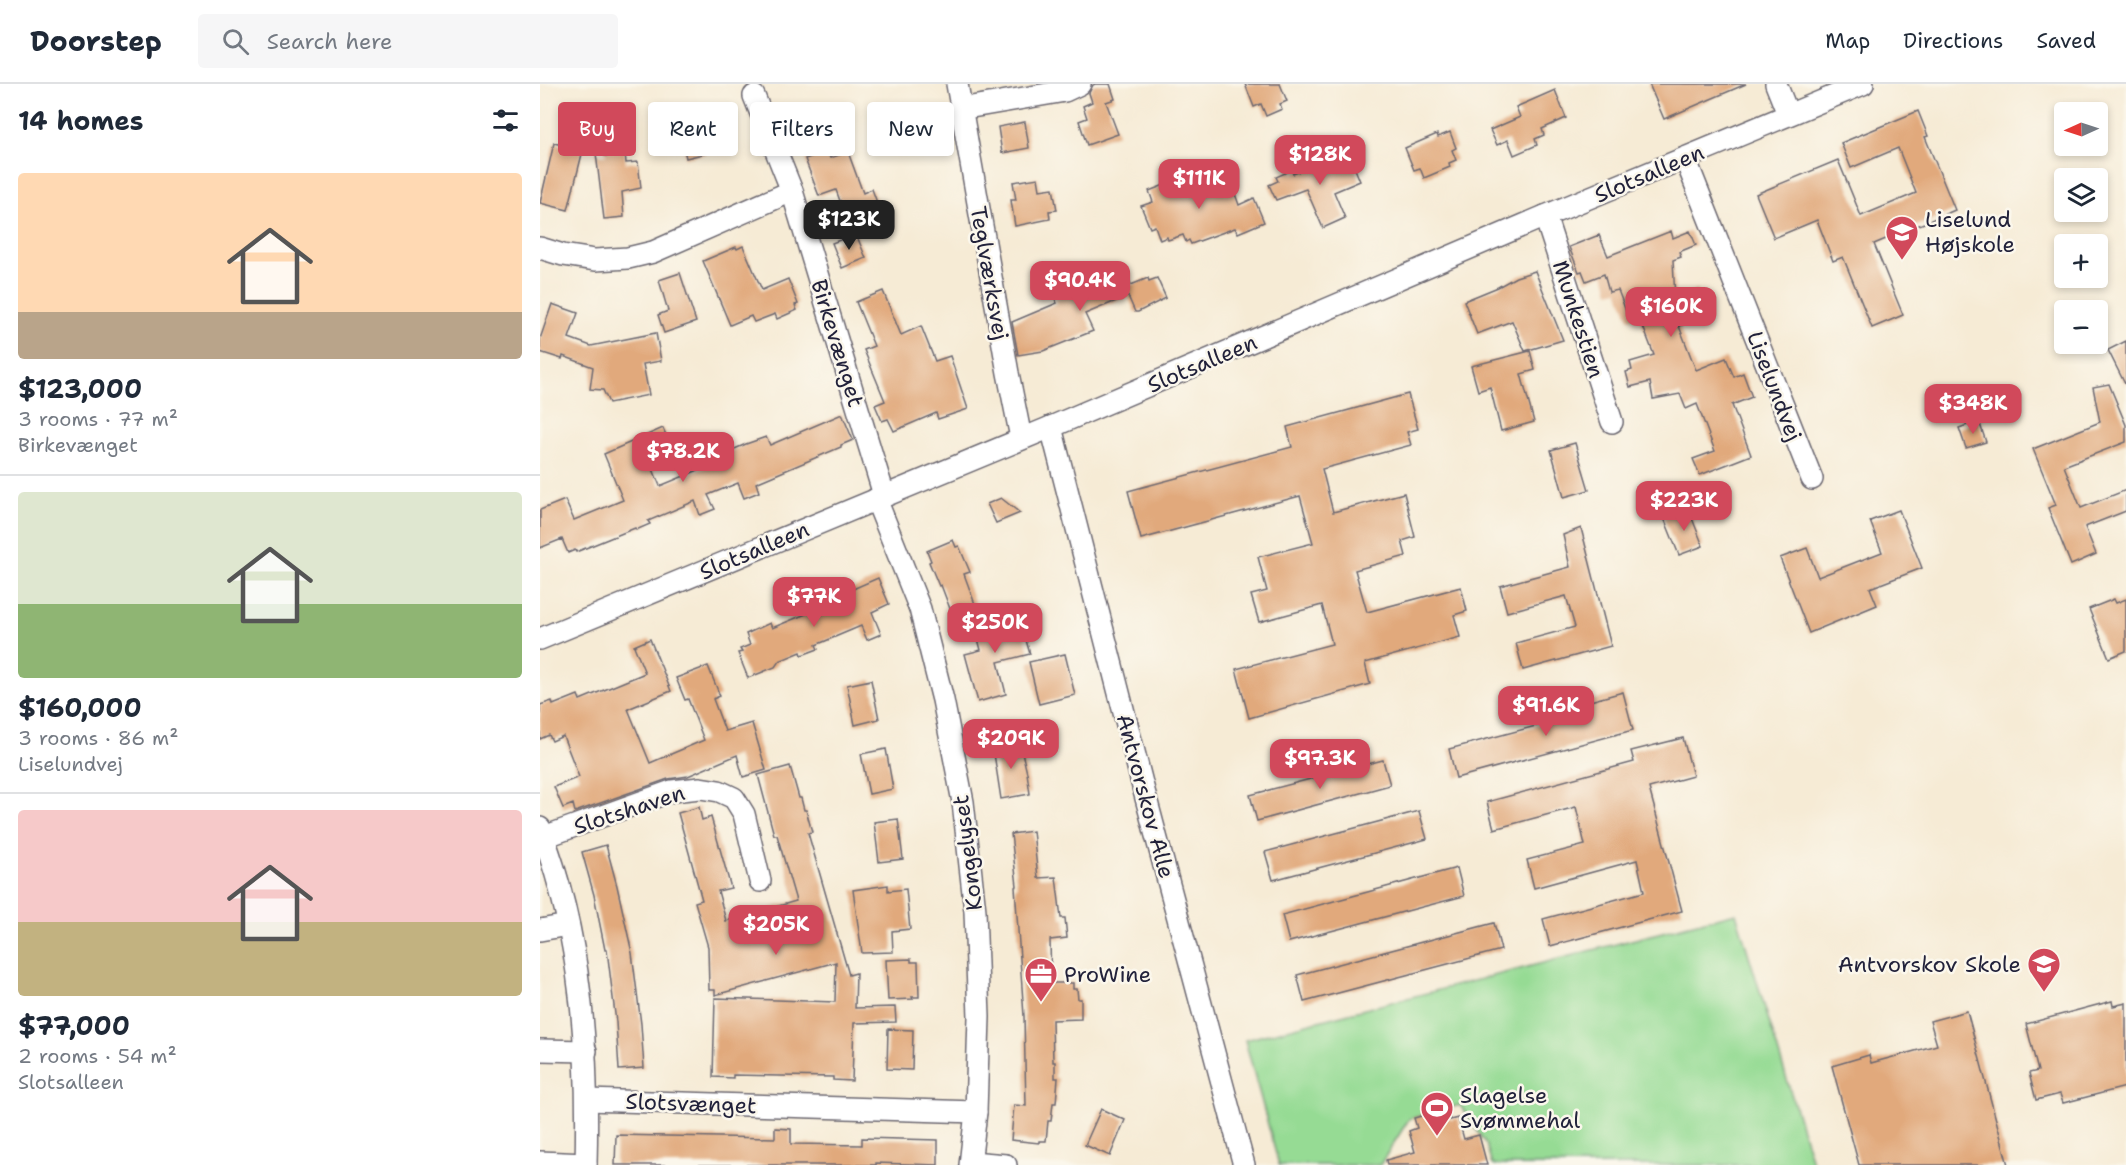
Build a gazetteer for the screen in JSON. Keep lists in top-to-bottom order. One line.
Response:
{"streets":{"street":["Slotsalleen","Teglværksvej","Munkestien","Birkevænget","Liselundvej","Antvorskov Alle","Slotshaven","Kongelyset","Slotsvænget"]},"crossings":[["Slotsalleen","Teglværksvej"],["Slotsalleen","Munkestien"],["Slotsalleen","Birkevænget"],["Slotsalleen","Liselundvej"],["Slotsalleen","Antvorskov Alle"],["Slotsalleen","Kongelyset"],["Birkevænget","Kongelyset"],["Kongelyset","Slotsvænget"]],"places":{"school or university":["Liselund Højskole","Antvorskov Skole"],"office":["ProWine"],"sports":["Slagelse Svømmehal"]},"north":"left","page":{"header":"Doorstep","search":"Search here","nav":["Map","Directions","Saved"],"heading":"14 homes","map_buttons":["+","−"],"chip":["Buy","Rent","Filters","New"],"price":["$128K","$111K","$123K","$90.4K","$160K","$348K","$78.2K","$223K","$77K","$250K","$91.6K","$209K","$97.3K","$205K"],"list":[{"name":"$123,000","note":"3 rooms · 77 m² · Birkevænget"},{"name":"$160,000","note":"3 rooms · 86 m² · Liselundvej"},{"name":"$77,000","note":"2 rooms · 54 m² · Slotsalleen"}]}}
